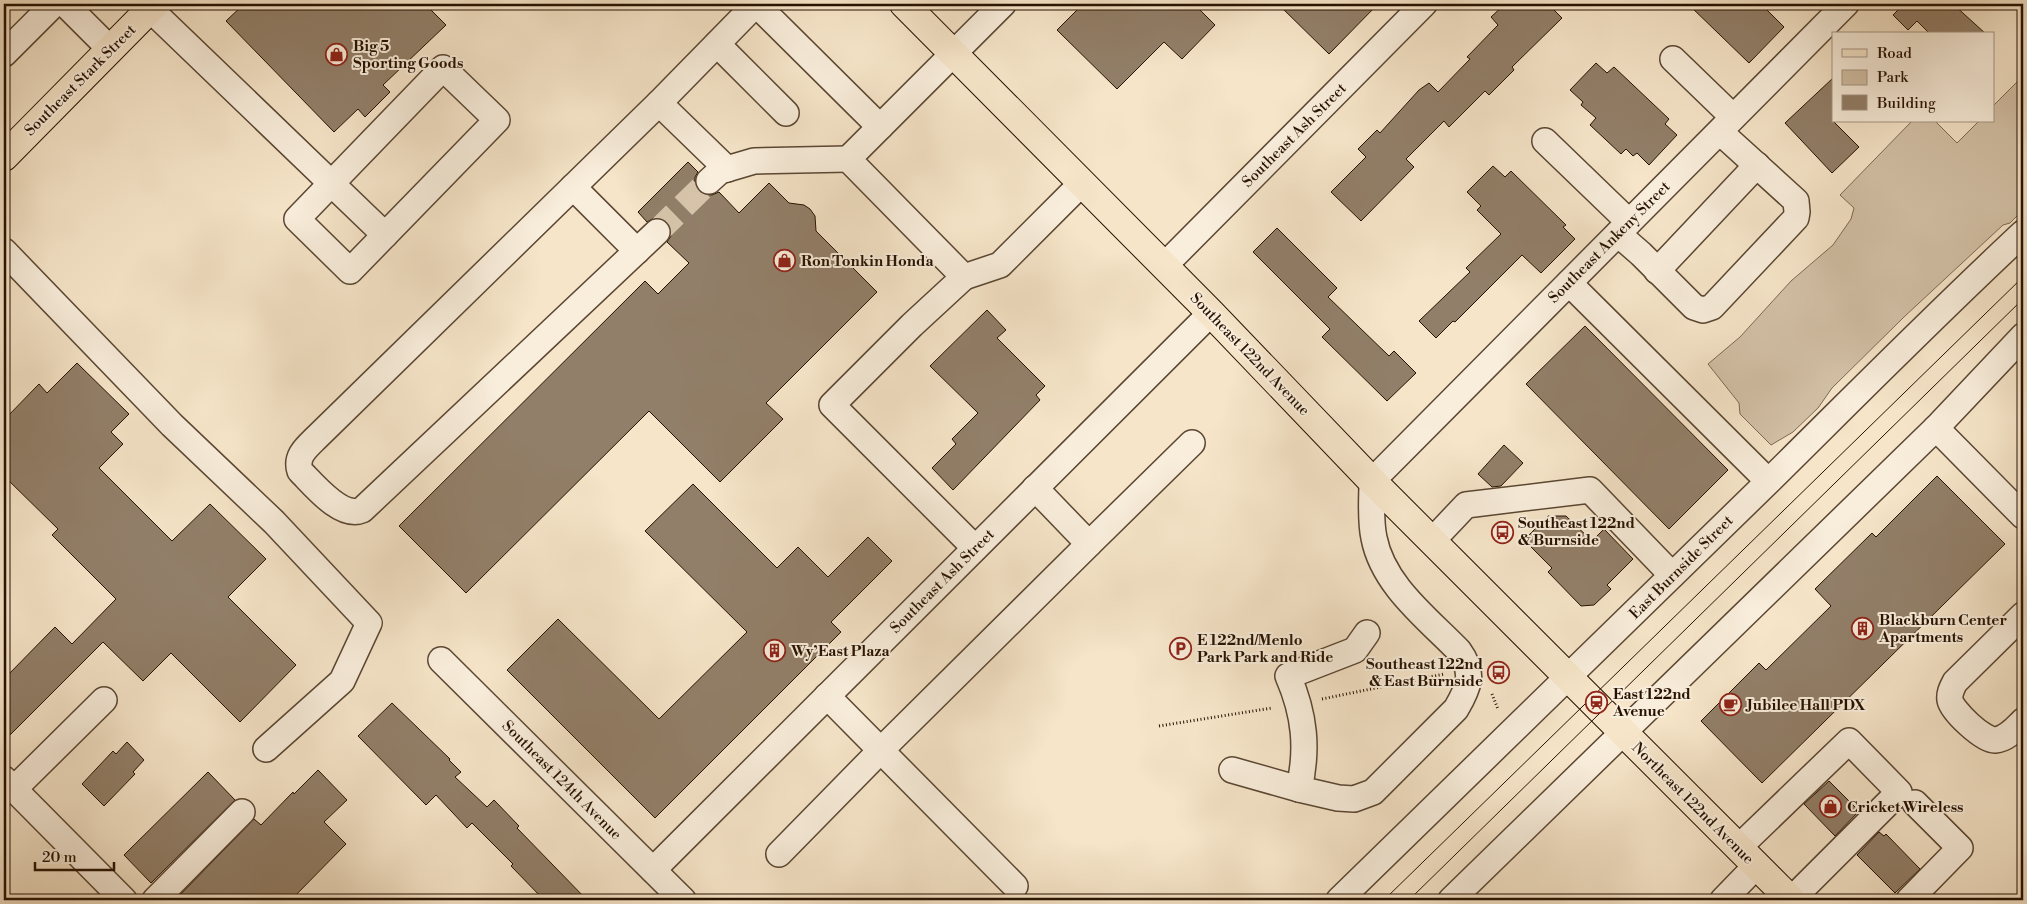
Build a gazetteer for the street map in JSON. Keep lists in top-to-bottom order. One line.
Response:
{"streets":{"main road":["Southeast Stark Street","Southeast 122nd Avenue","Northeast 122nd Avenue"],"street":["Southeast Ash Street","Southeast Ankeny Street","East Burnside Street","Southeast 124th Avenue"]},"crossings":[["Southeast Ash Street","Southeast 122nd Avenue"],["Southeast Ash Street","Southeast 124th Avenue"],["Southeast Ankeny Street","Southeast 122nd Avenue"],["Southeast 122nd Avenue","East Burnside Street"],["Southeast 122nd Avenue","Northeast 122nd Avenue"]],"places":{"shop":["Big 5 Sporting Goods","Ron Tonkin Honda","Cricket Wireless"],"bus stop":["Southeast 122nd & Burnside","Southeast 122nd & East Burnside"],"building":["Blackburn Center Apartments","Wy’East Plaza"],"parking":["E 122nd/Menlo Park Park and Ride"],"station":["East 122nd Avenue"],"cafe":["Jubilee Hall PDX"]},"legend":["Road","Park","Building"],"scale_bar":"20 m"}
